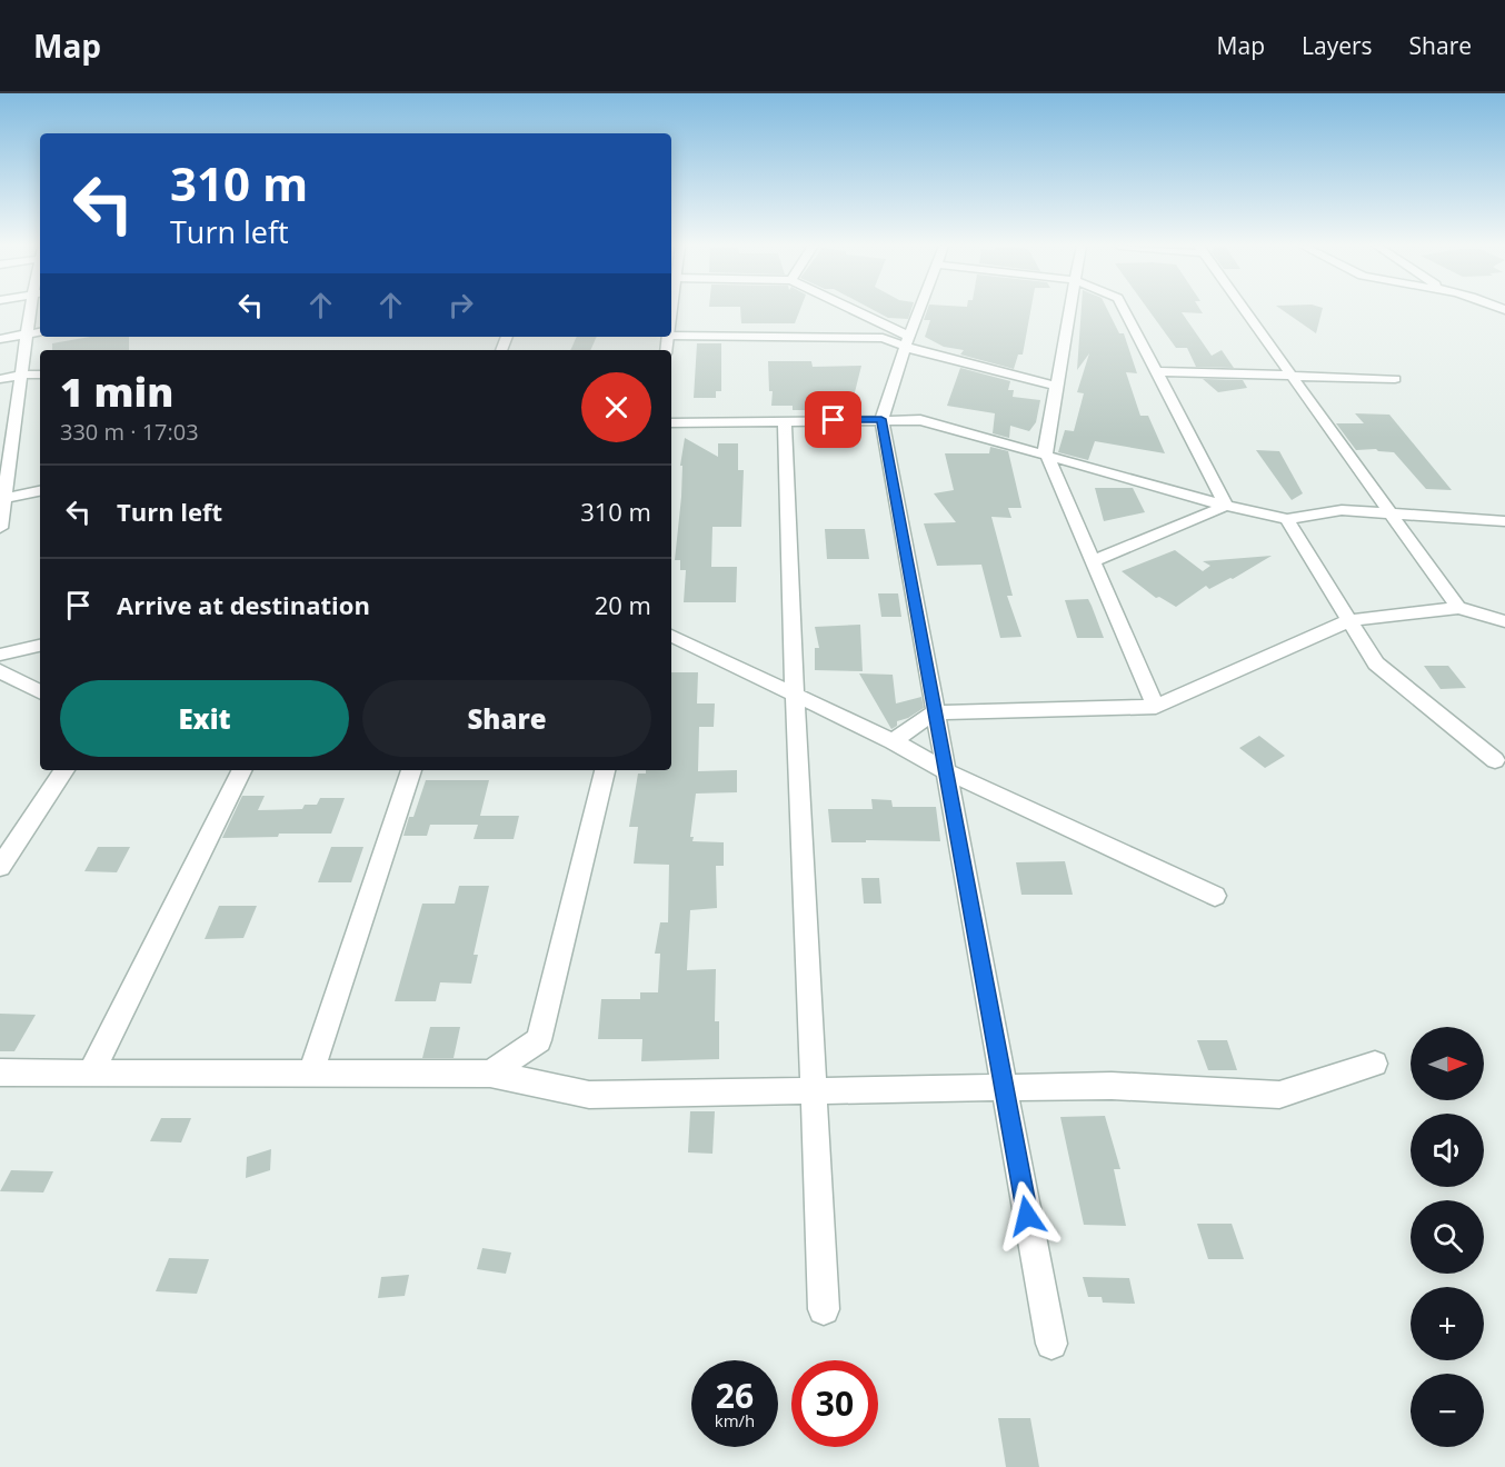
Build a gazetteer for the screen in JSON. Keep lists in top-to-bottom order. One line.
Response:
{"north":"right","page":{"header":"Map","nav":["Map","Layers","Share"],"turn":["310 m","Turn left"],"heading":["1 min","330 m · 17:03"],"list":[{"name":"Turn left","value":"310 m"},{"name":"Arrive at destination","value":"20 m"}],"buttons":["Exit","Share"],"map_buttons":["+","−"],"speed":"26 km/h","limit":"30"}}
